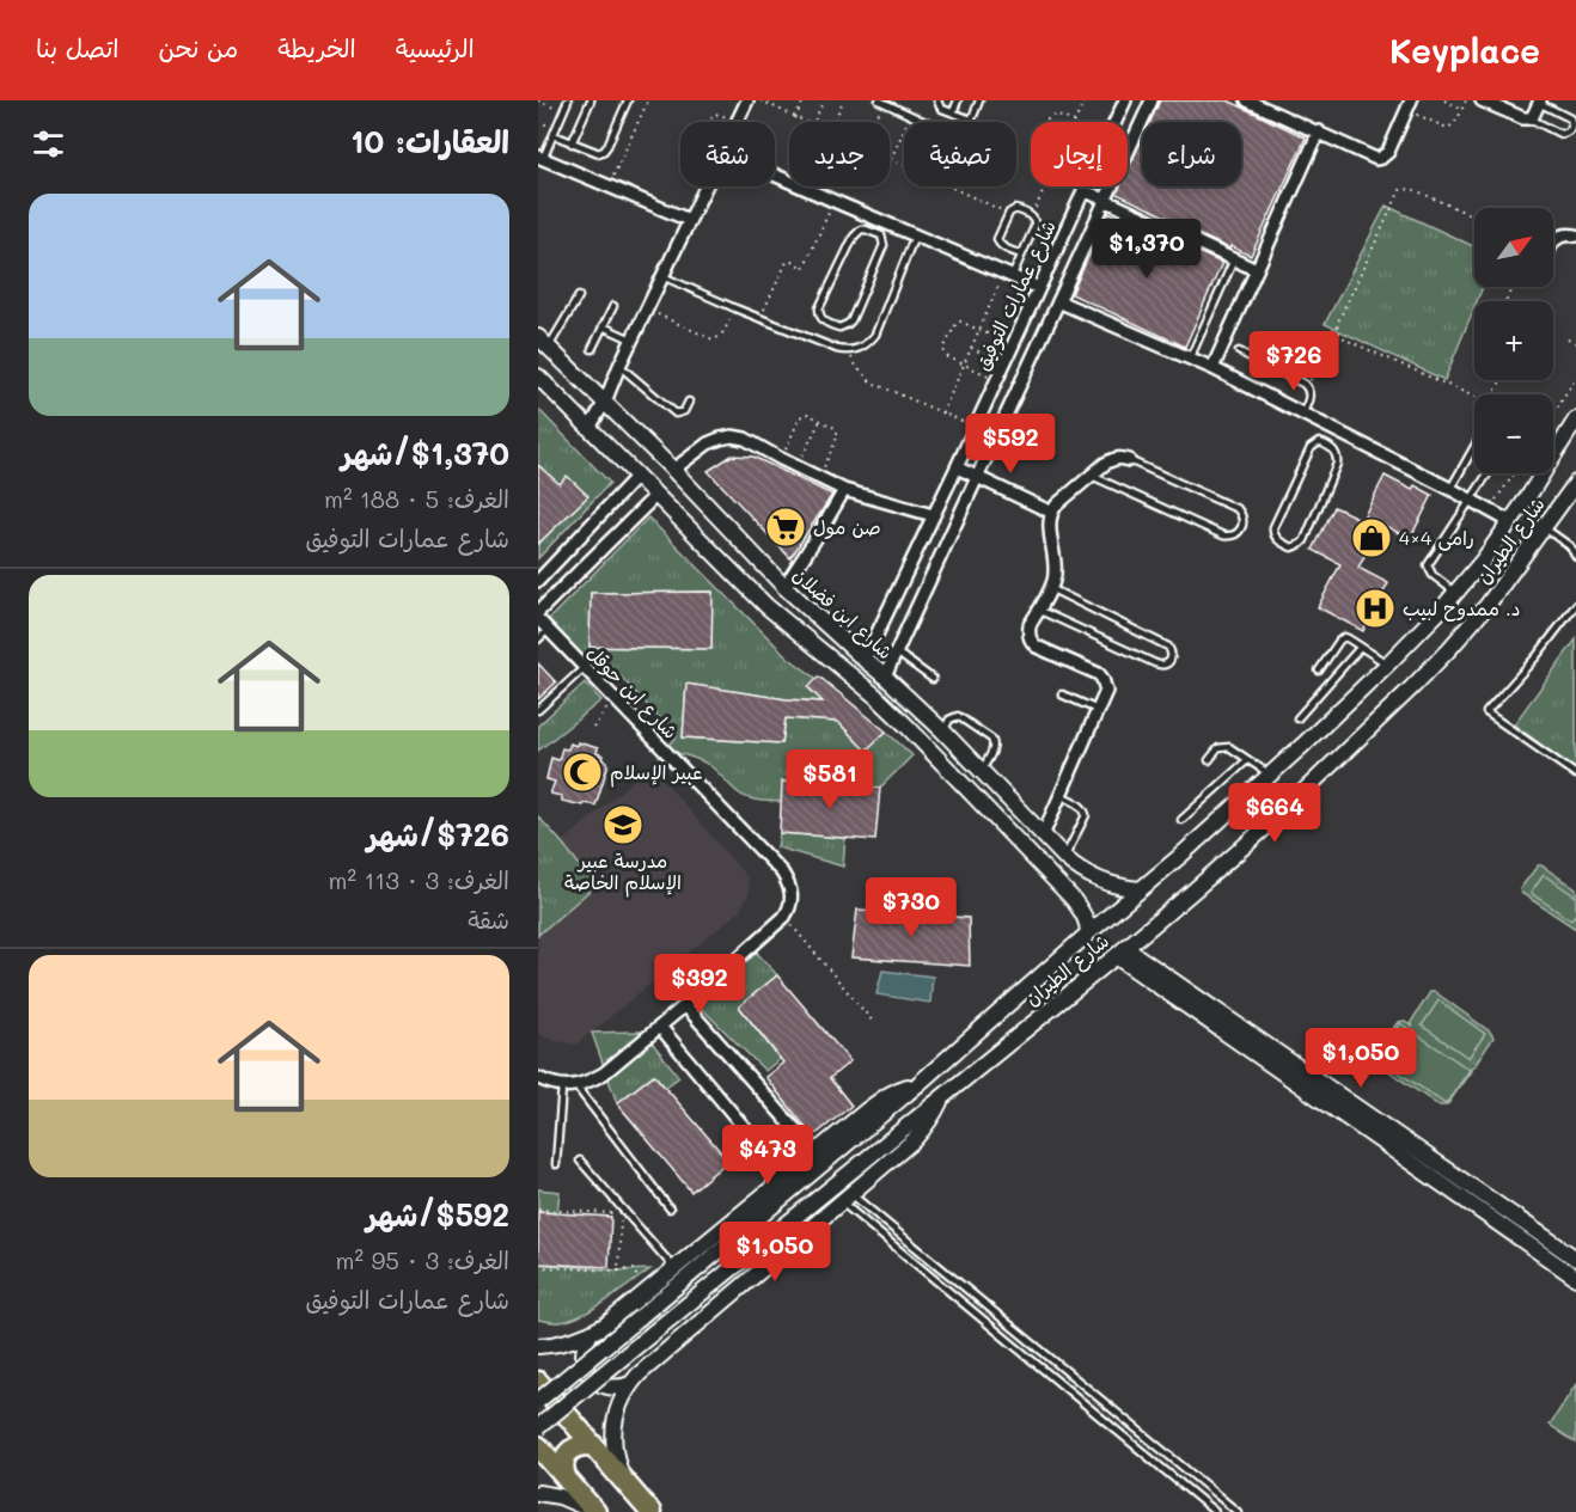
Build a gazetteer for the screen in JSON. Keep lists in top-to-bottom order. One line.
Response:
{"streets":{"main road":["شارع الطيران","شارع ابن فضلان"],"street":["شارع عمارات التوفيق","شارع ابن حوقل"]},"crossings":[["شارع عمارات التوفيق","شارع ابن فضلان"],["شارع الطيران","شارع ابن فضلان"]],"places":{"supermarket":["صن مول"],"shop":["رامى 4×4"],"hospital":["د. ممدوح لبيب"],"mosque":["عبير الإسلام"],"school or university":["مدرسة عبير الإسلام الخاصة"]},"north":"top right","page":{"header":"Keyplace","nav":["الرئيسية","الخريطة","من نحن","اتصل بنا"],"heading":"العقارات: 10","chip":["شراء","إيجار","تصفية","جديد","شقة"],"list":[{"name":"$1,370/شهر","note":"الغرف: 5 · 188 m² · شارع عمارات التوفيق"},{"name":"$726/شهر","note":"الغرف: 3 · 113 m² · شقة"},{"name":"$592/شهر","note":"الغرف: 3 · 95 m² · شارع عمارات التوفيق"}],"map_buttons":["+","−"],"price":["$1,370","$726","$592","$581","$664","$730","$392","$1,050","$473","$1,050"]}}
